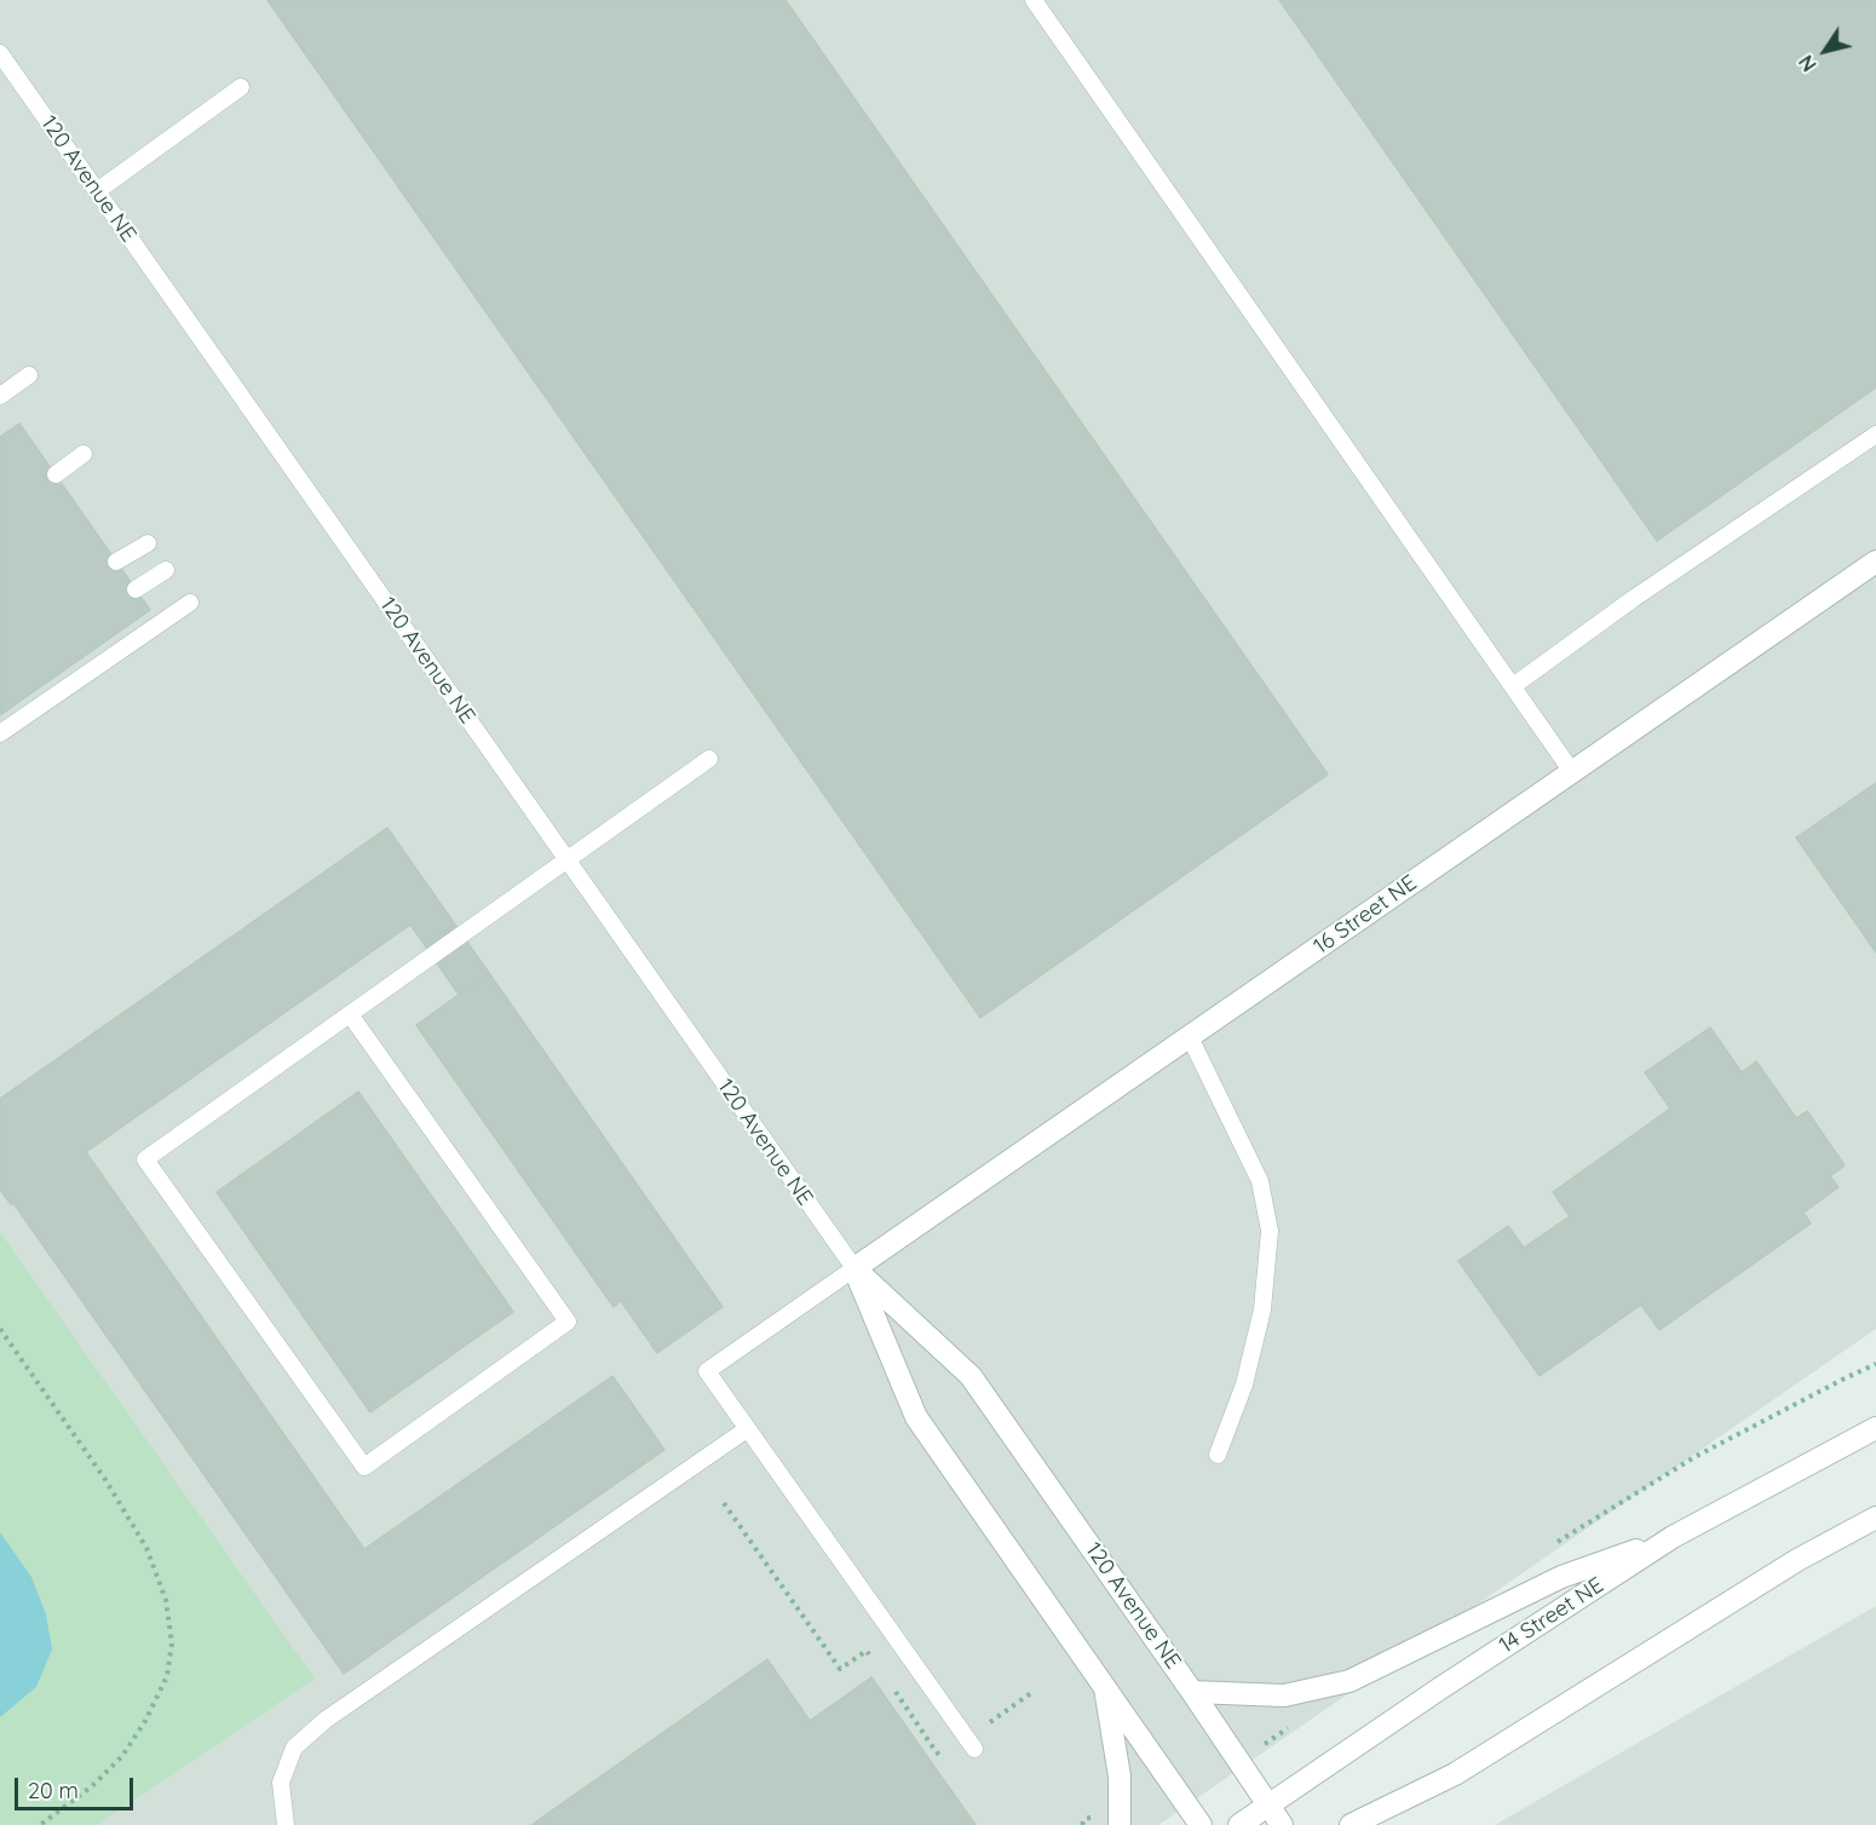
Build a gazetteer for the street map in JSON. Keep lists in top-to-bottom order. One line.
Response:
{"streets":{"street":["120 Avenue NE","16 Street NE","14 Street NE"]},"crossings":[["120 Avenue NE","16 Street NE"],["120 Avenue NE","14 Street NE"]],"scale_bar":"20 m","north":"bottom left"}
